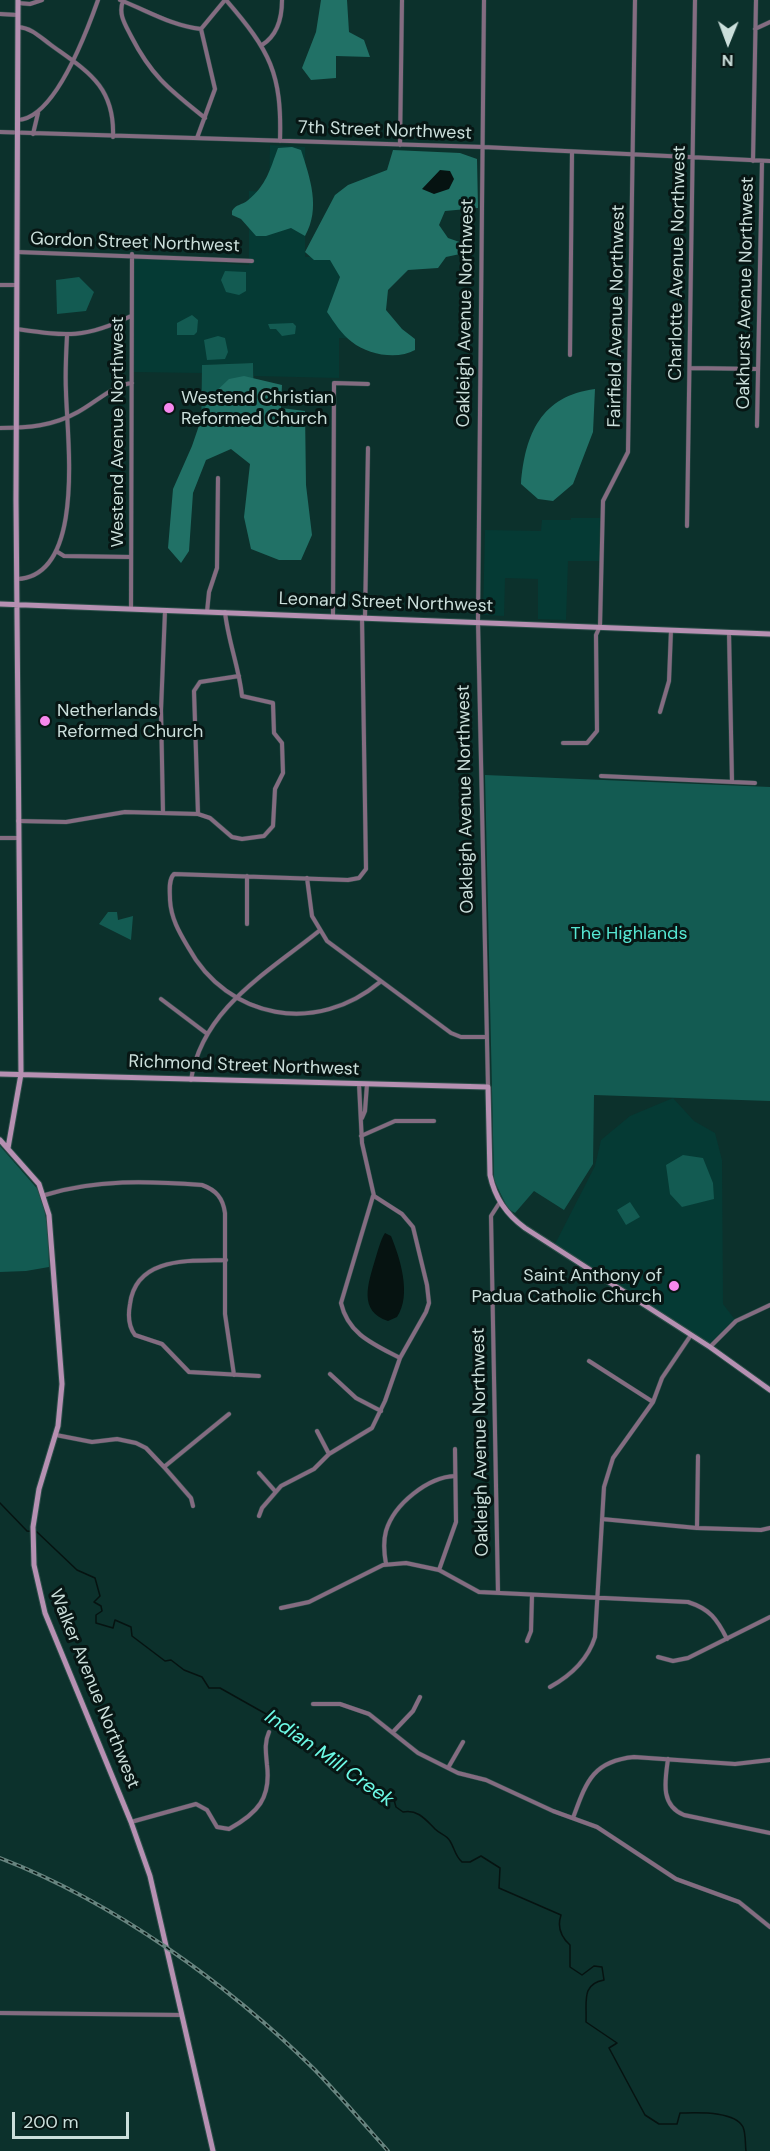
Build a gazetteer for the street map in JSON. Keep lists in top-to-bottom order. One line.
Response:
{"streets":{"street":["7th Street Northwest","Gordon Street Northwest","Charlotte Avenue Northwest","Oakhurst Avenue Northwest","Oakleigh Avenue Northwest","Fairfield Avenue Northwest","Westend Avenue Northwest","Leonard Street Northwest","Richmond Street Northwest","Walker Avenue Northwest"]},"crossings":[["7th Street Northwest","Charlotte Avenue Northwest"],["7th Street Northwest","Oakhurst Avenue Northwest"],["7th Street Northwest","Oakleigh Avenue Northwest"],["7th Street Northwest","Fairfield Avenue Northwest"],["Gordon Street Northwest","Westend Avenue Northwest"],["Oakleigh Avenue Northwest","Leonard Street Northwest"],["Oakleigh Avenue Northwest","Richmond Street Northwest"],["Fairfield Avenue Northwest","Leonard Street Northwest"],["Westend Avenue Northwest","Leonard Street Northwest"]],"water":["Indian Mill Creek"],"parks":["The Highlands"],"places":["Westend Christian Reformed Church","Netherlands Reformed Church","Saint Anthony of Padua Catholic Church"],"scale_bar":"200 m","north":"bottom"}
